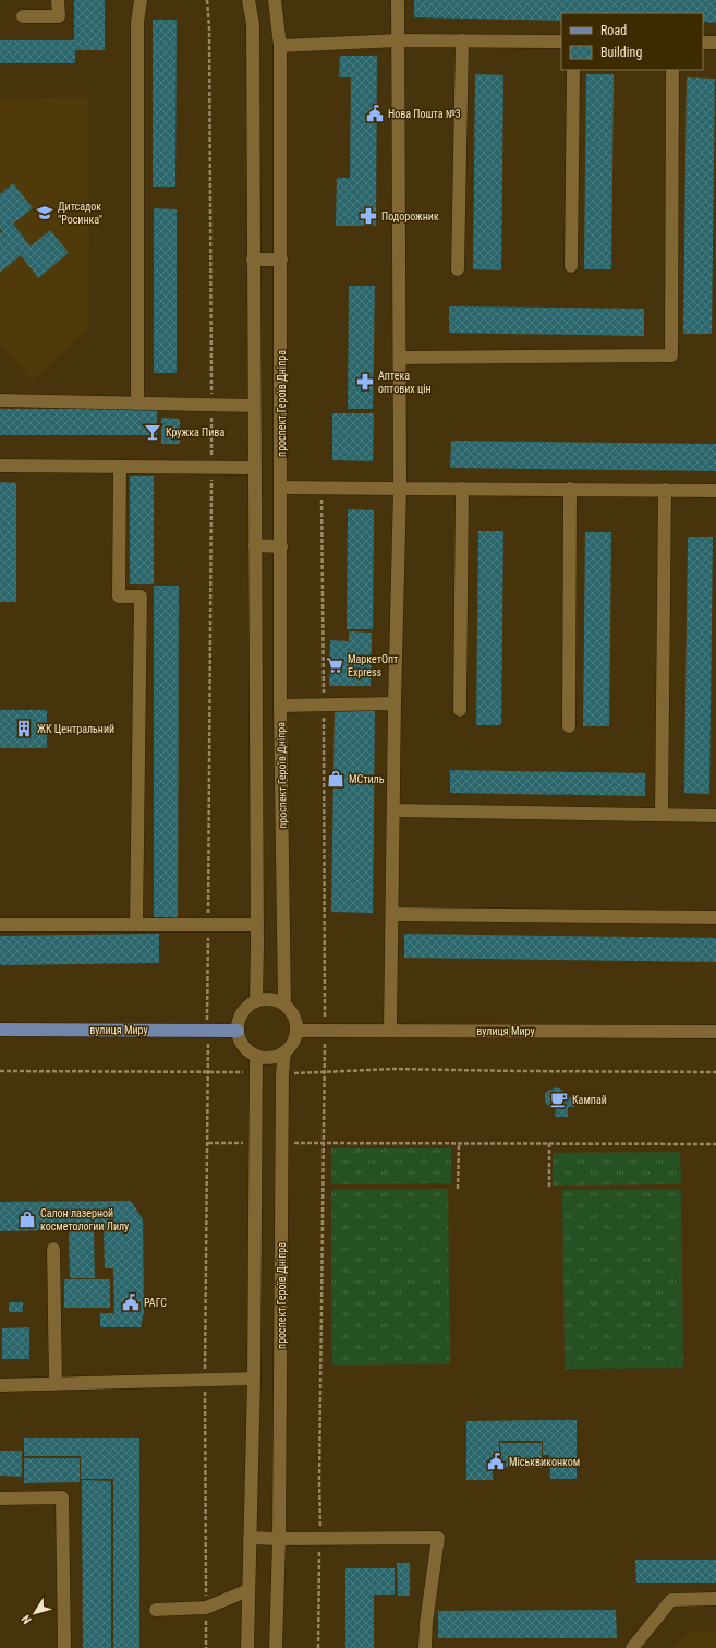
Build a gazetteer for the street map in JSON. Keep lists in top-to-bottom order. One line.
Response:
{"streets":{"main road":["вулиця Миру"],"street":["проспект Героїв Дніпра"]},"crossings":[["проспект Героїв Дніпра","вулиця Миру"]],"places":{"public building":["Нова Пошта №3","РАГС","Міськвиконком"],"school or university":["Дитсадок \"Росинка\""],"pharmacy":["Подорожник","Аптека оптових цін"],"bar":["Кружка Пива"],"supermarket":["МаркетОпт Express"],"building":["ЖК Центральний"],"shop":["МСтиль","Салон лазерной косметологии Лилу"],"cafe":["Кампай"]},"legend":["Road","Building"],"north":"bottom left"}
